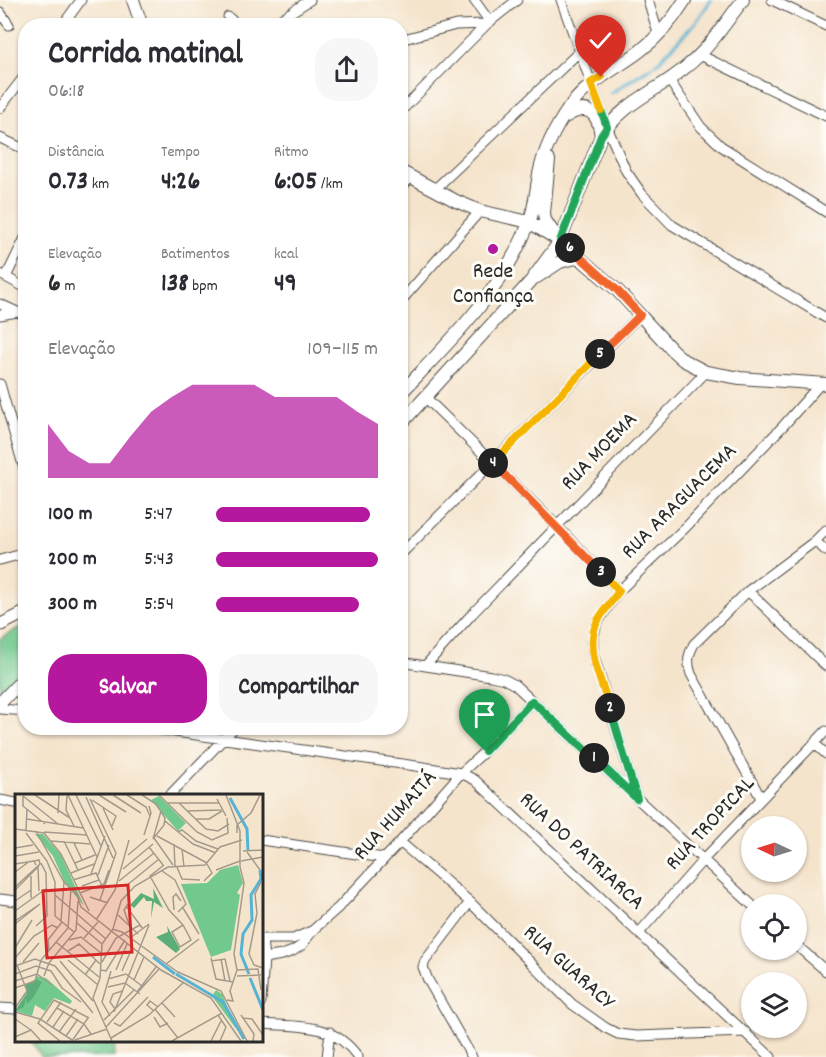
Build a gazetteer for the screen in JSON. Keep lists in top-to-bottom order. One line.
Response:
{"streets":{"street":["RUA MOEMA","RUA ARAGUACEMA","RUA HUMAITÁ","RUA TROPICAL","RUA DO PATRIARCA","RUA GUARACY"]},"crossings":[["RUA HUMAITÁ","RUA DO PATRIARCA"],["RUA HUMAITÁ","RUA GUARACY"],["RUA TROPICAL","RUA DO PATRIARCA"]],"places":["Rede Confiança"],"north":"left","page":{"heading":["Corrida matinal","06:18"],"stats":[["Distância","0.73 km"],["Tempo","4:26"],["Ritmo","6:05 /km"],["Elevação","6 m"],["Batimentos","138 bpm"],["kcal","49"]],"pins":["6","5","4","3","2","1"],"chart":["Elevação","109–115 m"],"list":[{"name":"100 m","note":"5:47"},{"name":"200 m","note":"5:43"},{"name":"300 m","note":"5:54"}],"buttons":["Salvar","Compartilhar"]}}
